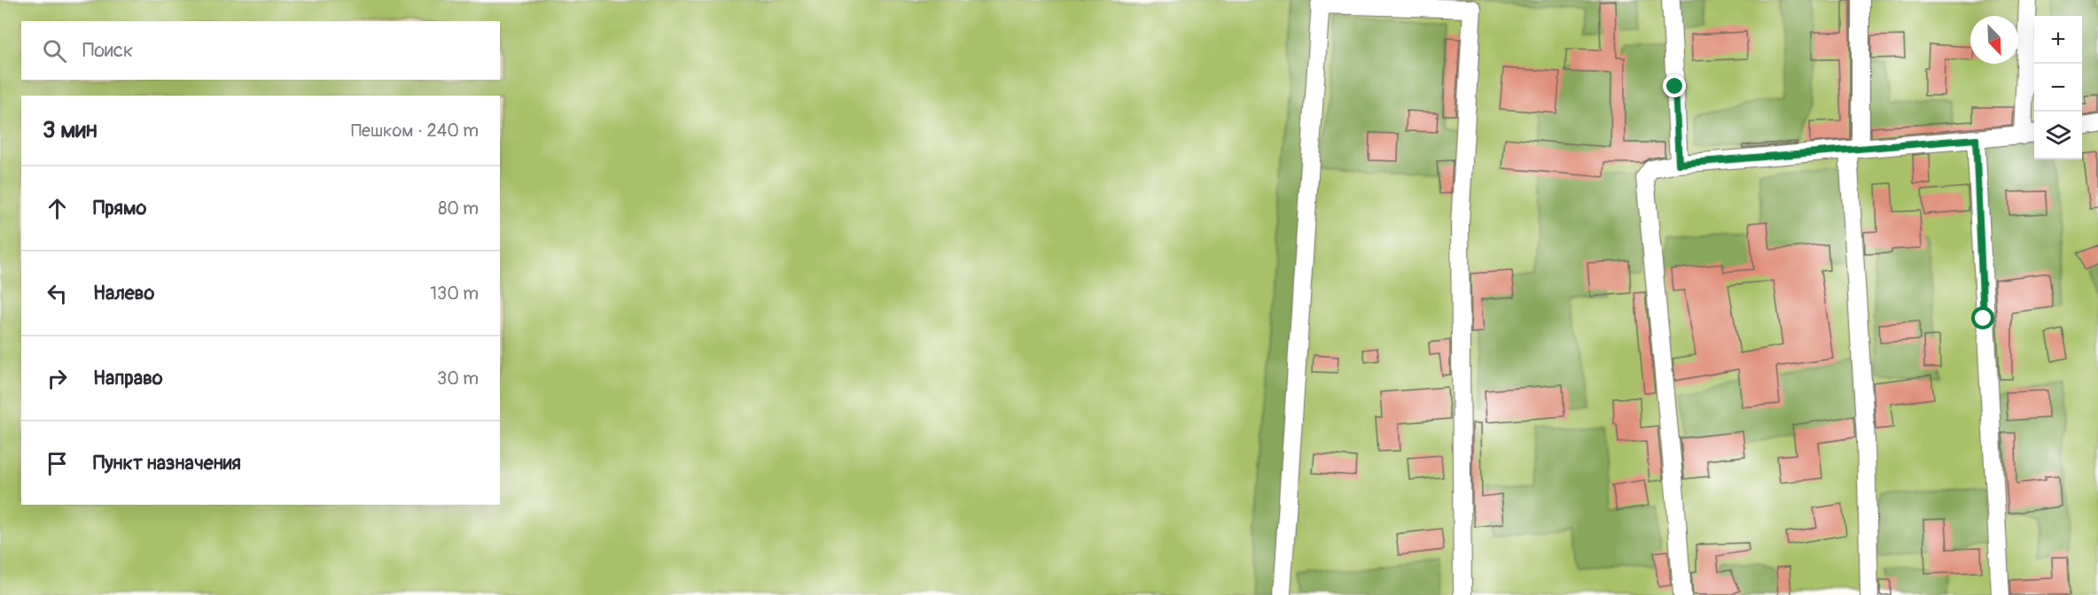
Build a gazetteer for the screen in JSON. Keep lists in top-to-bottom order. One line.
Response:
{"north":"bottom right","page":{"map_buttons":["+","−"],"search":"Поиск","heading":["3 мин","Пешком · 240 m"],"list":[["Прямо","80 m"],["Налево","130 m"],["Направо","30 m"],"Пункт назначения"]}}
